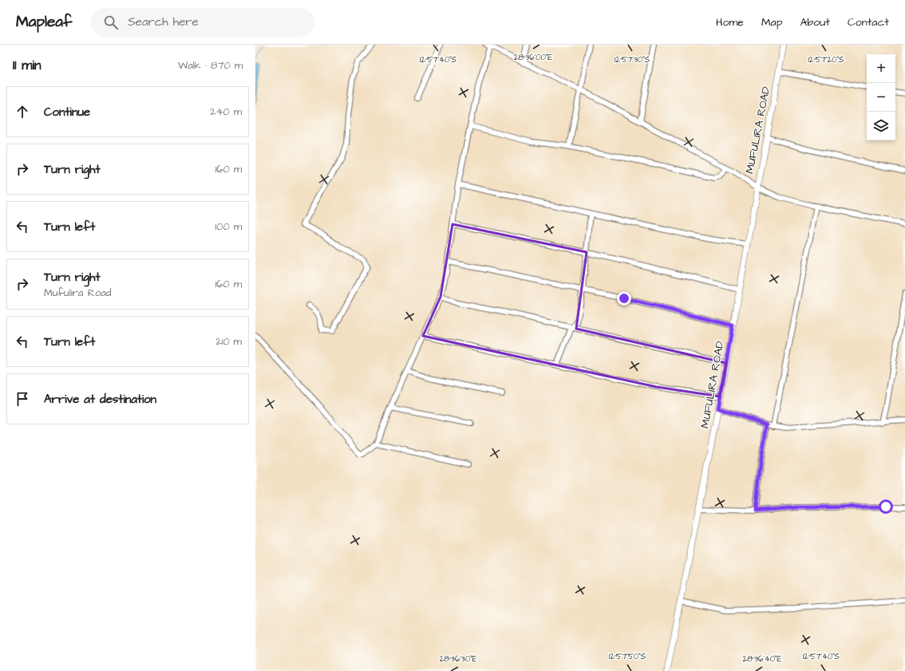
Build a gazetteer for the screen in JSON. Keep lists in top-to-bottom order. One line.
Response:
{"streets":{"main road":["MUFULIRA ROAD"]},"page":{"header":"Mapleaf","search":"Search here","nav":["Home","Map","About","Contact"],"heading":["11 min","Walk · 870 m"],"map_buttons":["+","−"],"list":[["Continue","240 m"],["Turn right","160 m"],["Turn left","100 m"],["Turn right","Mufulira Road","160 m"],["Turn left","210 m"],"Arrive at destination"]},"coordinates":["28°36'00\"E","12°57'40\"S","12°57'30\"S","12°57'20\"S","12°57'50\"S","28°36'30\"E","28°36'40\"E"]}
